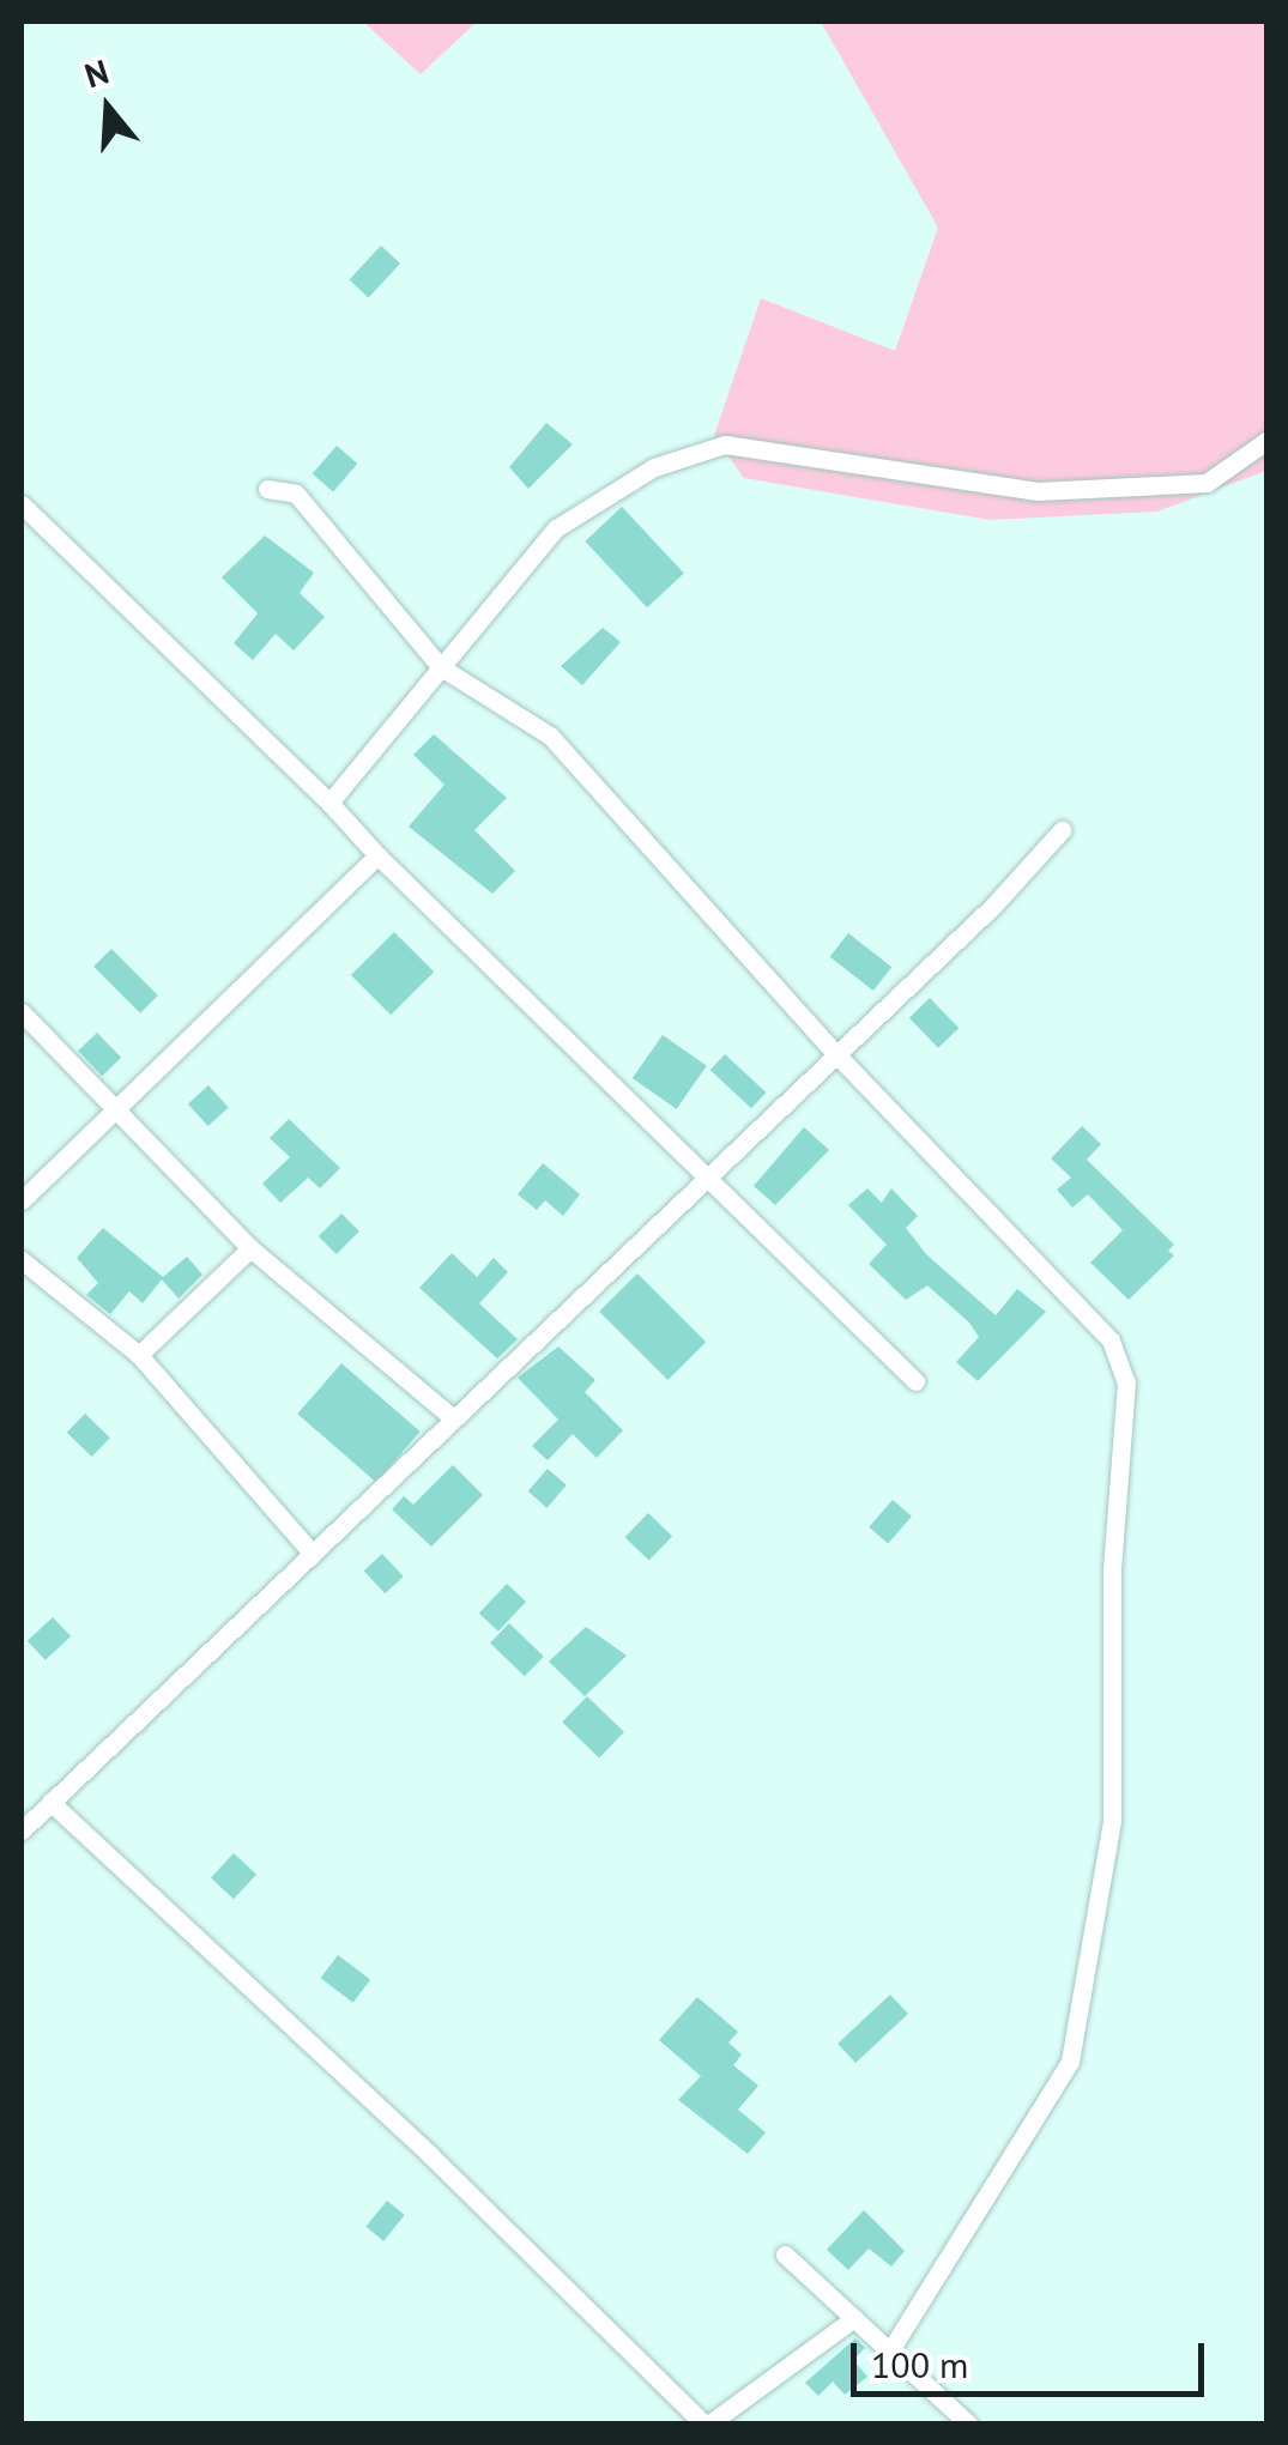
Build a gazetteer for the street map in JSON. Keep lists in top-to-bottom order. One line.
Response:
{"scale_bar":"100 m","north":"top"}
